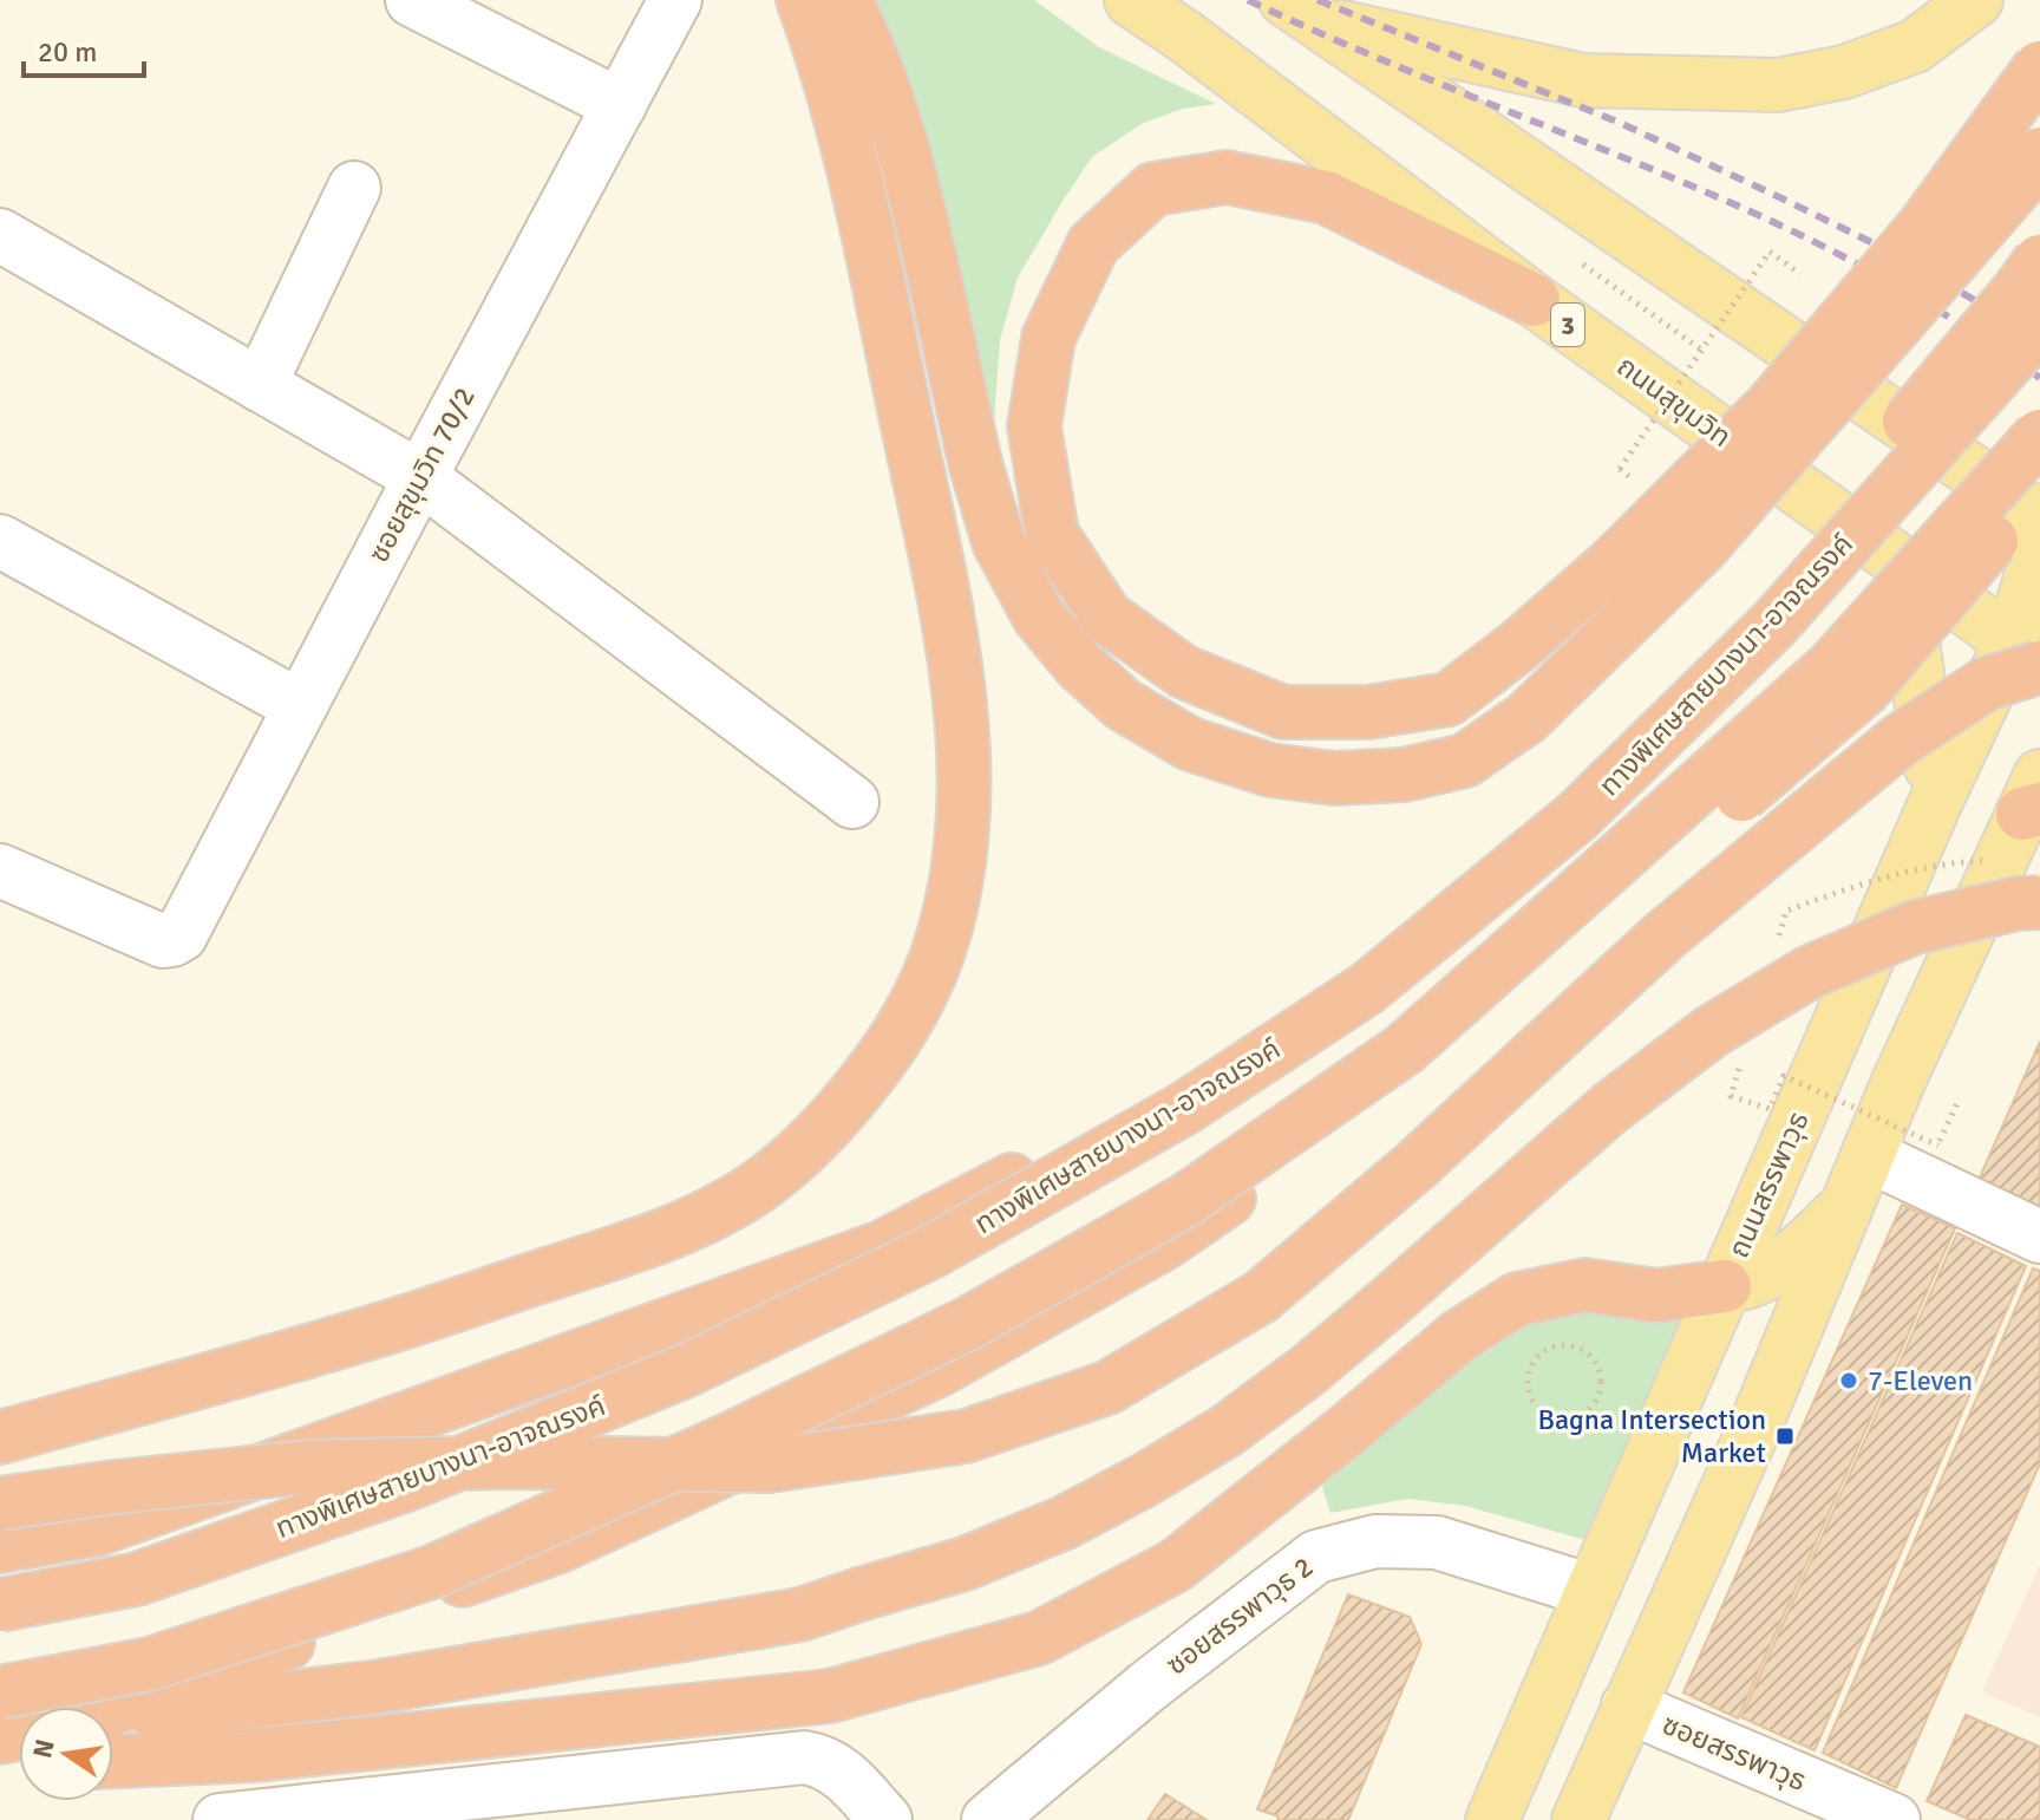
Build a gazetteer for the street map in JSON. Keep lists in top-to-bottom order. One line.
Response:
{"streets":{"highway":["ทางพิเศษสายบางนา-อาจณรงค์"],"main road":["3","ถนนสุขุมวิท","ถนนสรรพาวุธ"],"street":["ซอยสุขุมวิท 70/2","ซอยสรรพาวุธ 2","ซอยสรรพาวุธ"]},"crossings":[["ถนนสุขุมวิท","ถนนสรรพาวุธ"],["ถนนสรรพาวุธ","ซอยสรรพาวุธ 2"]],"places":{"other":["7-Eleven"],"transit":["Bagna Intersection Market"]},"scale_bar":"20 m","north":"left"}
